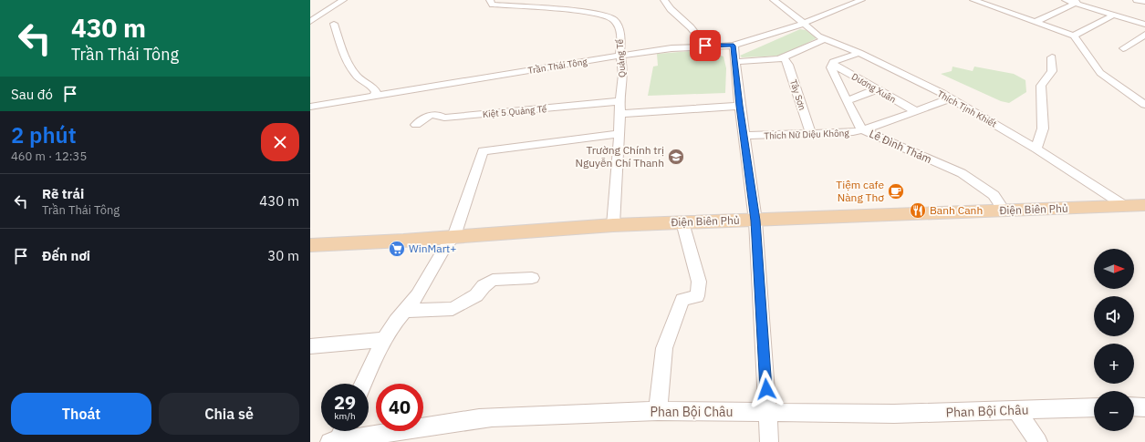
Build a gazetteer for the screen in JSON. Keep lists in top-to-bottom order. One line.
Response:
{"streets":{"main road":["Điện Biên Phủ"],"street":["Quảng Tế","Trần Thái Tông","Dương Xuân","Tây Sơn","Thích Tịnh Khiết","Kiệt 5 Quảng Tế","Thích Nữ Diệu Không","Lê Đình Thám","Phan Bội Châu"]},"crossings":[["Quảng Tế","Trần Thái Tông"],["Quảng Tế","Kiệt 5 Quảng Tế"],["Quảng Tế","Điện Biên Phủ"],["Trần Thái Tông","Thích Tịnh Khiết"],["Dương Xuân","Thích Nữ Diệu Không"],["Dương Xuân","Lê Đình Thám"],["Tây Sơn","Thích Nữ Diệu Không"],["Thích Tịnh Khiết","Thích Nữ Diệu Không"],["Thích Tịnh Khiết","Điện Biên Phủ"],["Thích Nữ Diệu Không","Lê Đình Thám"],["Lê Đình Thám","Điện Biên Phủ"]],"places":{"school or university":["Trường Chính trị Nguyễn Chí Thanh"],"cafe":["Tiệm cafe Nàng Thơ"],"restaurant":["Banh Canh"],"supermarket":["WinMart+"]},"north":"right","page":{"turn":["430 m","Trần Thái Tông"],"then":"Sau đó","heading":["2 phút","460 m · 12:35"],"list":[{"name":"Rẽ trái","note":"Trần Thái Tông","value":"430 m"},{"name":"Đến nơi","value":"30 m"}],"map_buttons":["+","−"],"speed":"29 km/h","limit":"40","buttons":["Thoát","Chia sẻ"]}}
